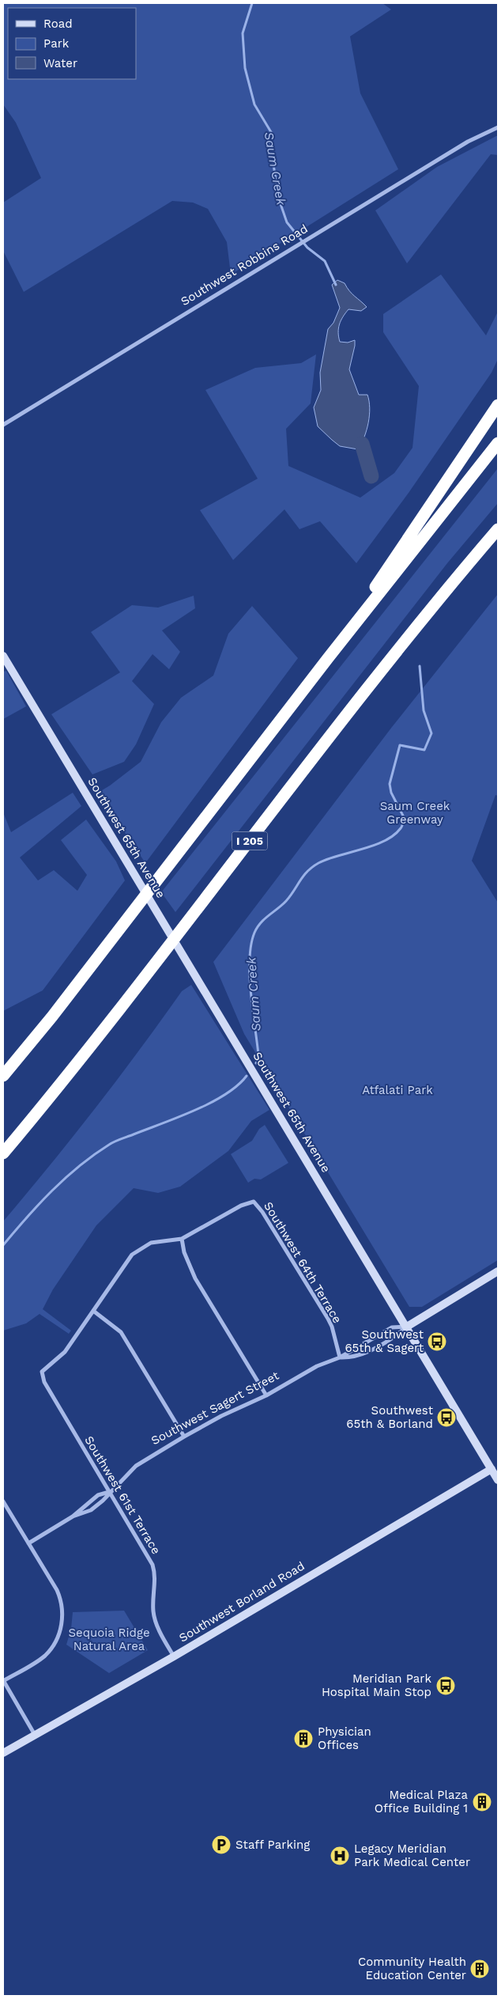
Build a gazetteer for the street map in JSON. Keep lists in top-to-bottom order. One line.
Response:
{"streets":{"highway":["I 205"],"main road":["Southwest 65th Avenue","Southwest Sagert Street","Southwest Borland Road"],"street":["Southwest Robbins Road","Southwest 64th Terrace","Southwest 61st Terrace"]},"crossings":[["Southwest 65th Avenue","Southwest Sagert Street"],["Southwest 65th Avenue","Southwest Borland Road"],["Southwest 64th Terrace","Southwest Sagert Street"],["Southwest Sagert Street","Southwest 61st Terrace"],["Southwest 61st Terrace","Southwest Borland Road"]],"water":["Saum Creek"],"parks":["Saum Creek Greenway","Atfalati Park","Sequoia Ridge Natural Area"],"places":{"bus stop":["Southwest 65th & Sagert","Southwest 65th & Borland","Meridian Park Hospital Main Stop"],"building":["Physician Offices","Medical Plaza Office Building 1","Community Health Education Center"],"parking":["Staff Parking"],"hospital":["Legacy Meridian Park Medical Center"]},"legend":["Road","Park","Water"]}
